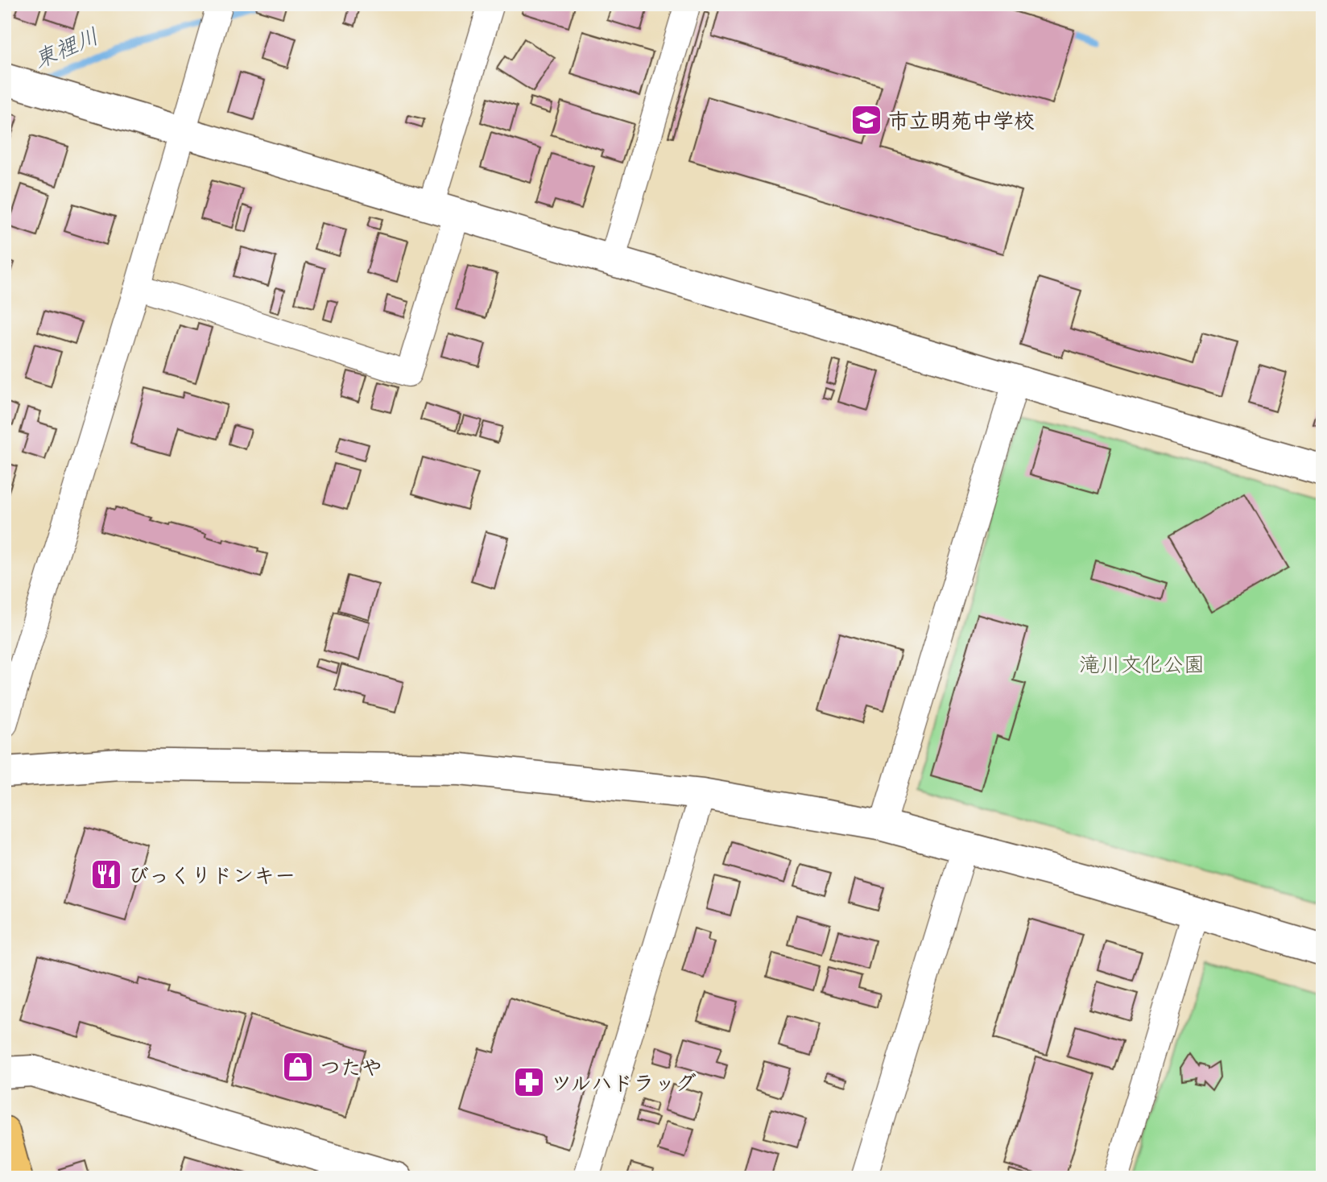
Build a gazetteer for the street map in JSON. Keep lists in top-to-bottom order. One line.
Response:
{"water":["東裡川"],"parks":["滝川文化公園"],"places":{"school or university":["市立明苑中学校"],"restaurant":["びっくりドンキー"],"shop":["つたや"],"pharmacy":["ツルハドラッグ"]}}
